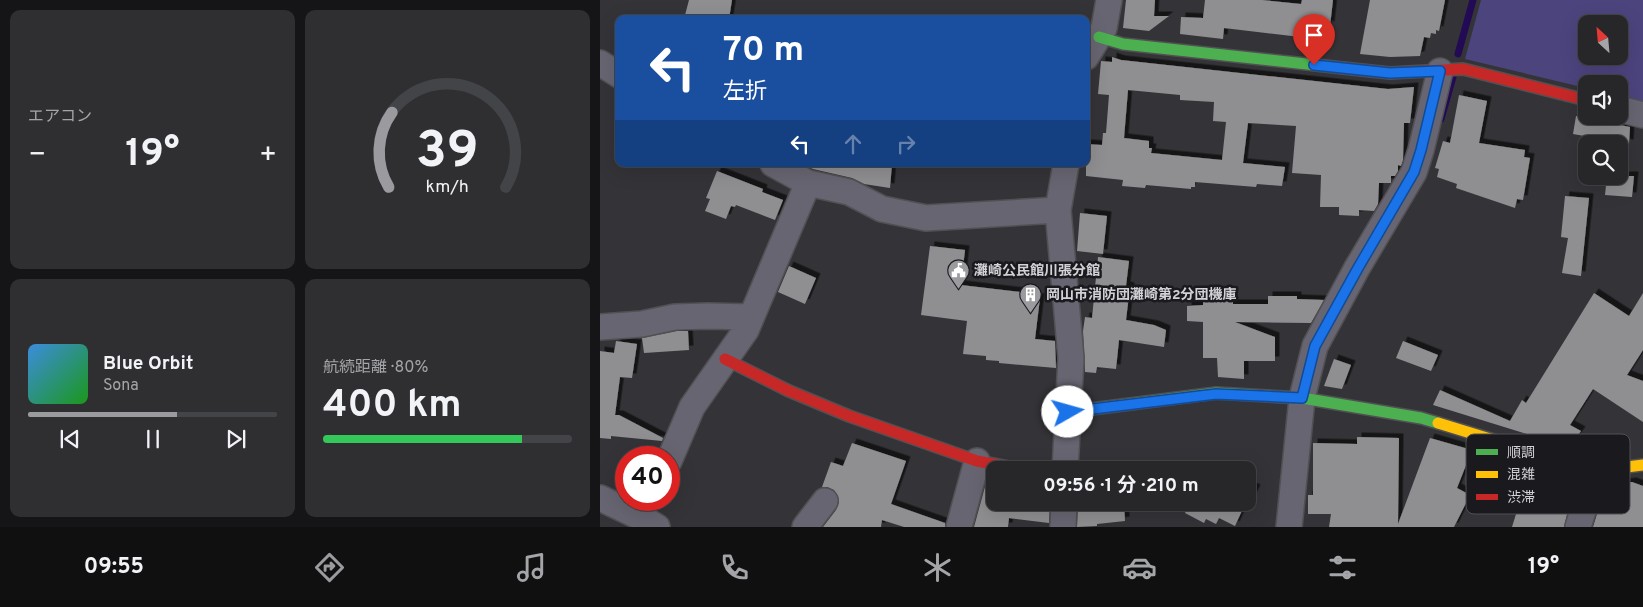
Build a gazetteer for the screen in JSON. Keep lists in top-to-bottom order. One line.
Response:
{"places":{"public building":["灘崎公民館川張分館"],"building":["岡山市消防団灘崎第2分団機庫"]},"legend":["順調","混雑","渋滞"],"north":"top left","page":{"tile":["エアコン",["航続距離 · 80%","400 km"]],"turn":["70 m","左折"],"heat":["−","19°","+"],"song":["Blue Orbit","Sona"],"limit":"40","trip":"09:56 · 1 分 · 210 m","tabs":["09:55","19°"],"gauge":["39","km/h"]}}
